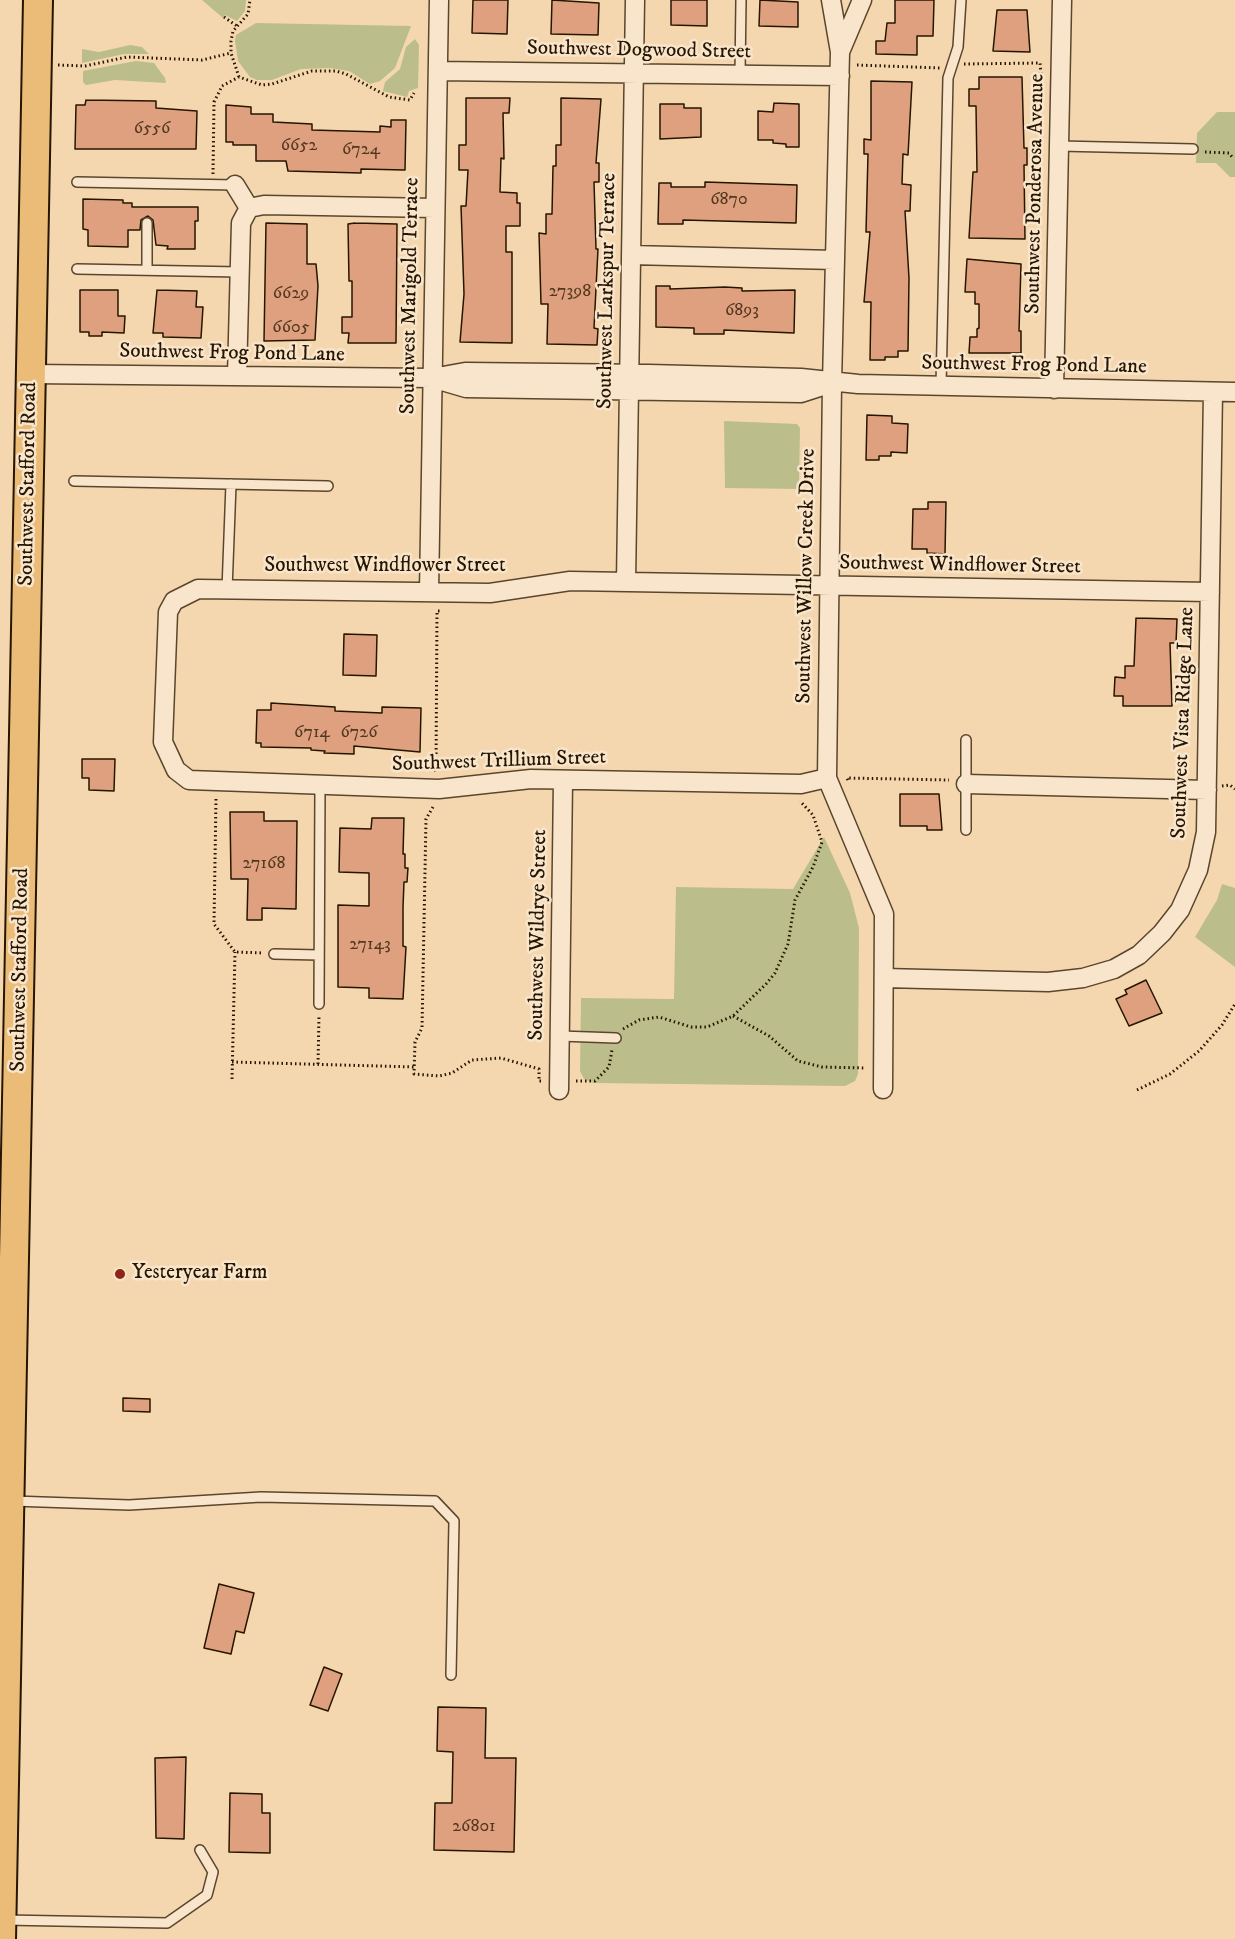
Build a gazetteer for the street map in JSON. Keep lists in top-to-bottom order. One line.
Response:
{"streets":{"main road":["Southwest Stafford Road"],"street":["Southwest Dogwood Street","Southwest Ponderosa Avenue","Southwest Larkspur Terrace","Southwest Marigold Terrace","Southwest Frog Pond Lane","Southwest Windflower Street","Southwest Willow Creek Drive","Southwest Vista Ridge Lane","Southwest Trillium Street","Southwest Wildrye Street"]},"crossings":[["Southwest Dogwood Street","Southwest Larkspur Terrace"],["Southwest Dogwood Street","Southwest Marigold Terrace"],["Southwest Dogwood Street","Southwest Willow Creek Drive"],["Southwest Ponderosa Avenue","Southwest Frog Pond Lane"],["Southwest Larkspur Terrace","Southwest Frog Pond Lane"],["Southwest Larkspur Terrace","Southwest Windflower Street"],["Southwest Marigold Terrace","Southwest Frog Pond Lane"],["Southwest Marigold Terrace","Southwest Windflower Street"],["Southwest Frog Pond Lane","Southwest Stafford Road"],["Southwest Frog Pond Lane","Southwest Willow Creek Drive"],["Southwest Frog Pond Lane","Southwest Vista Ridge Lane"],["Southwest Windflower Street","Southwest Willow Creek Drive"],["Southwest Windflower Street","Southwest Vista Ridge Lane"],["Southwest Windflower Street","Southwest Trillium Street"],["Southwest Willow Creek Drive","Southwest Vista Ridge Lane"],["Southwest Willow Creek Drive","Southwest Trillium Street"],["Southwest Trillium Street","Southwest Wildrye Street"]],"places":["Yesteryear Farm"],"house_numbers":["6556","6652","6724","6870","27398","6629","6893","6605","6714","6726","27168","27143","26801"]}
